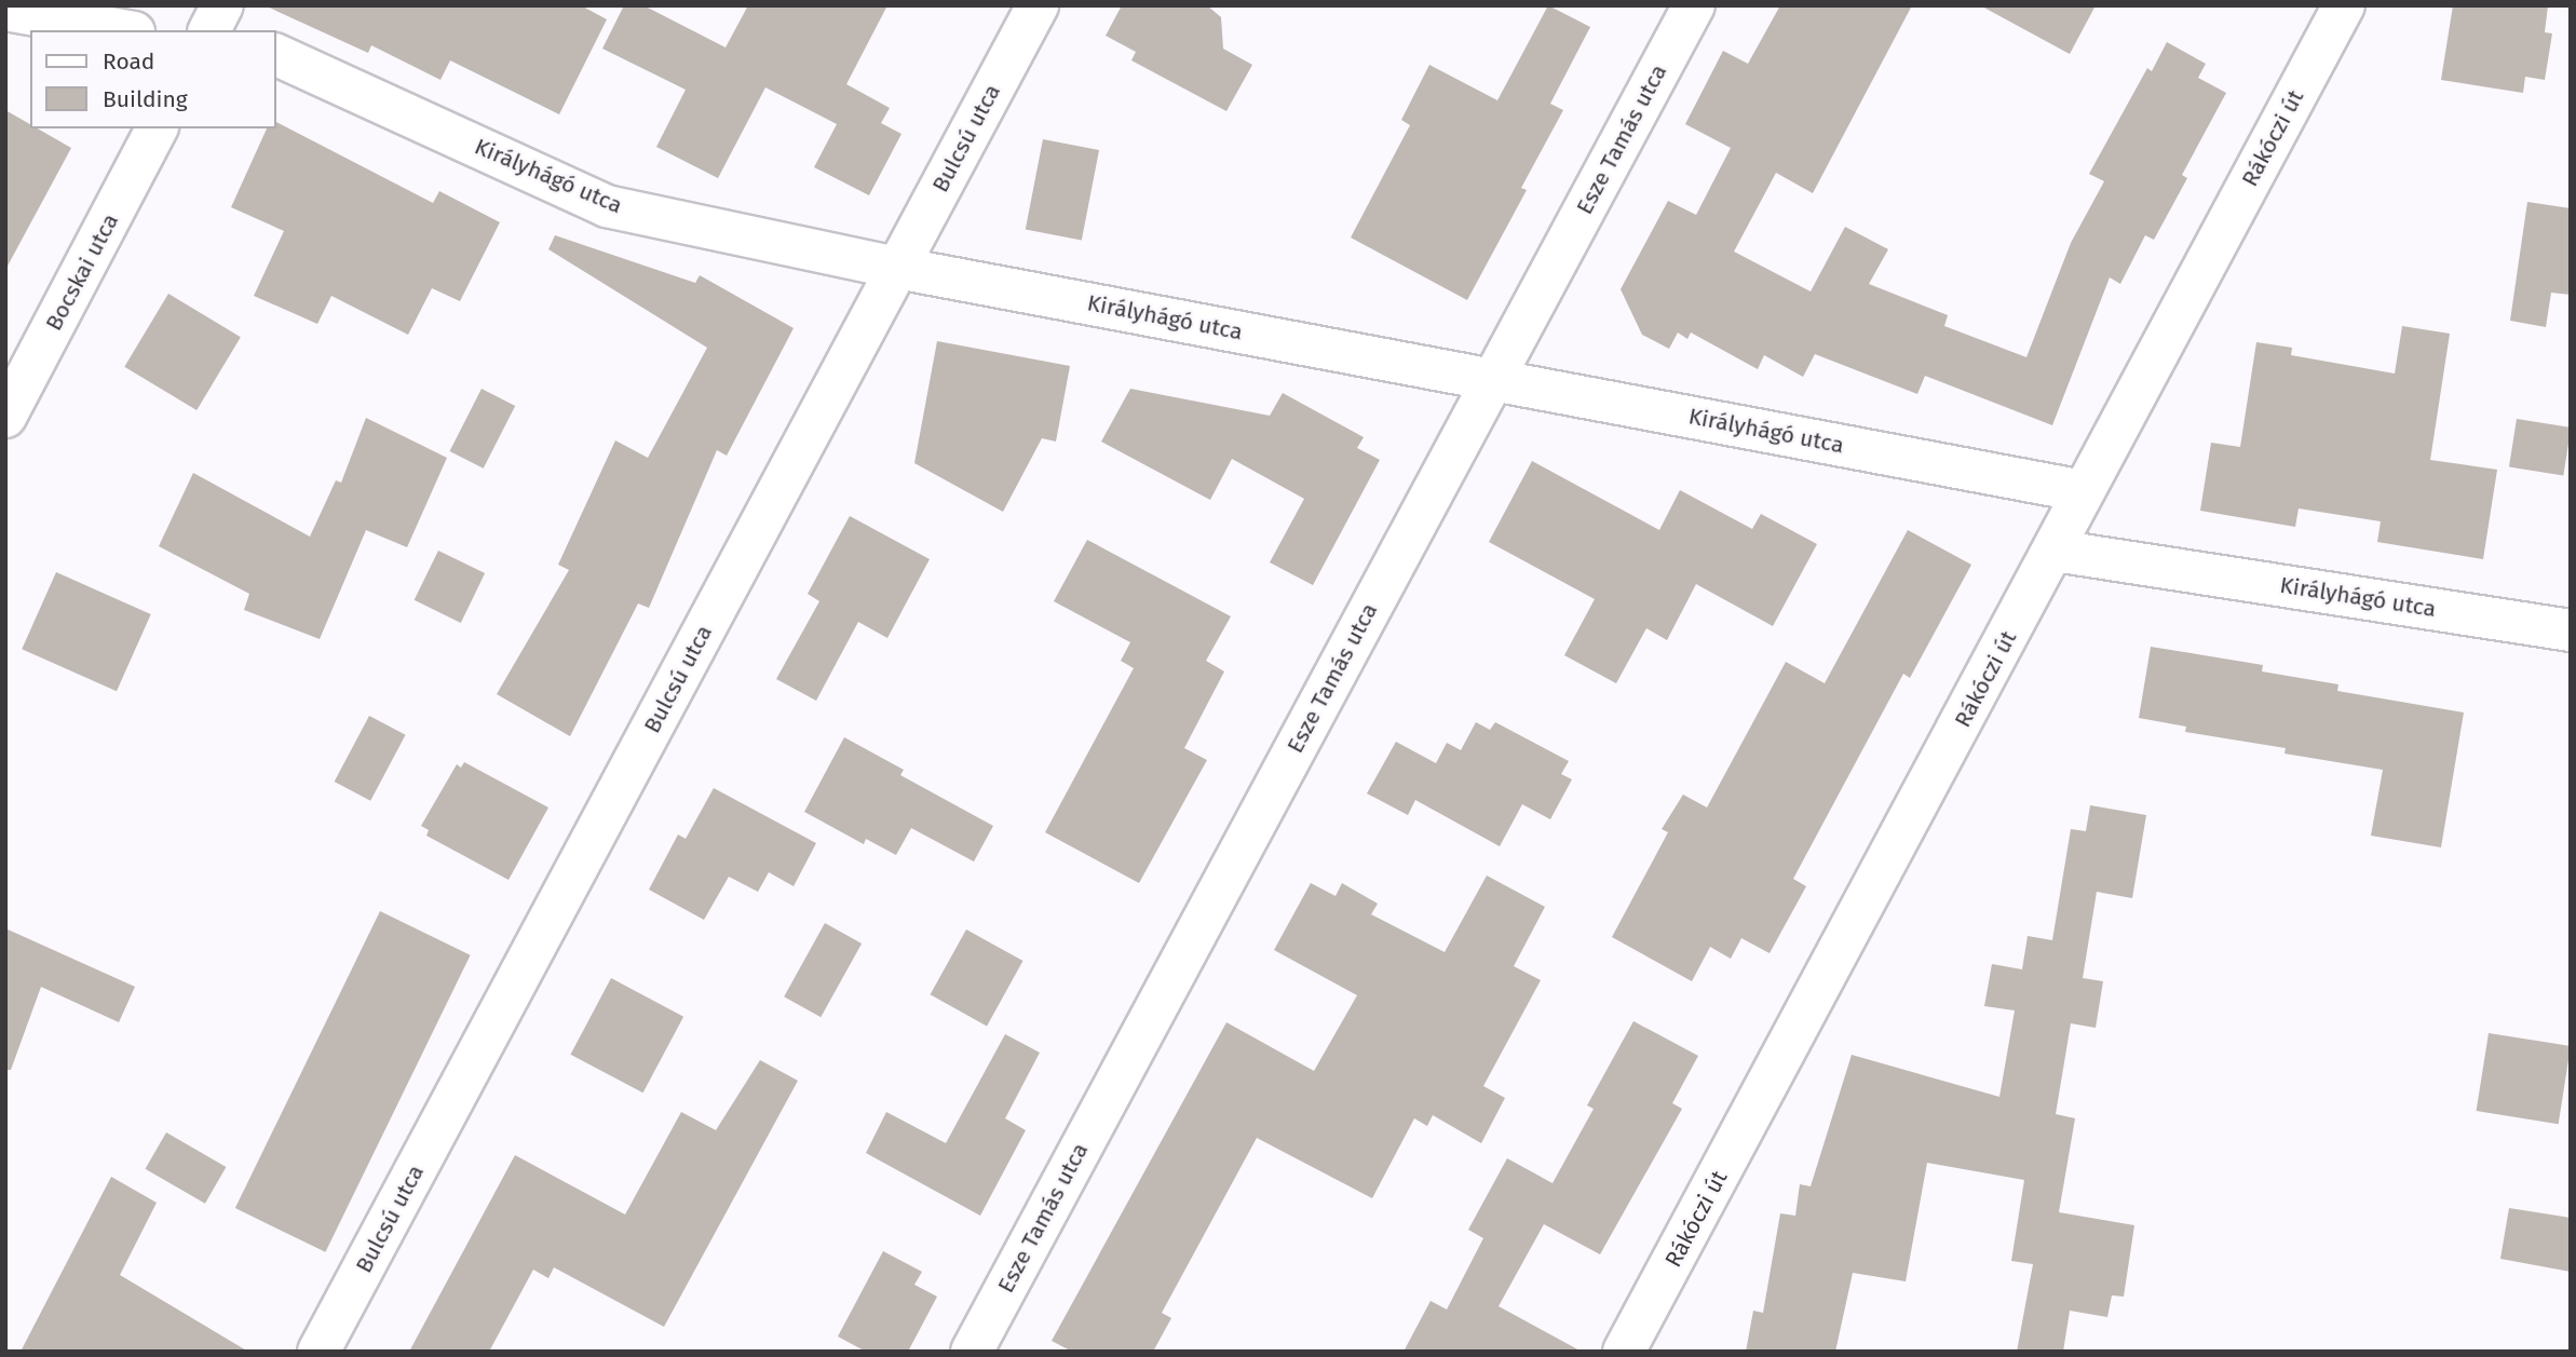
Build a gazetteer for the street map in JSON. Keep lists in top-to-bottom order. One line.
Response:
{"streets":{"street":["Bulcsú utca","Rákóczi út","Esze Tamás utca","Királyhágó utca","Bocskai utca"]},"crossings":[["Bulcsú utca","Királyhágó utca"],["Rákóczi út","Királyhágó utca"],["Esze Tamás utca","Királyhágó utca"]],"legend":["Road","Building"]}
